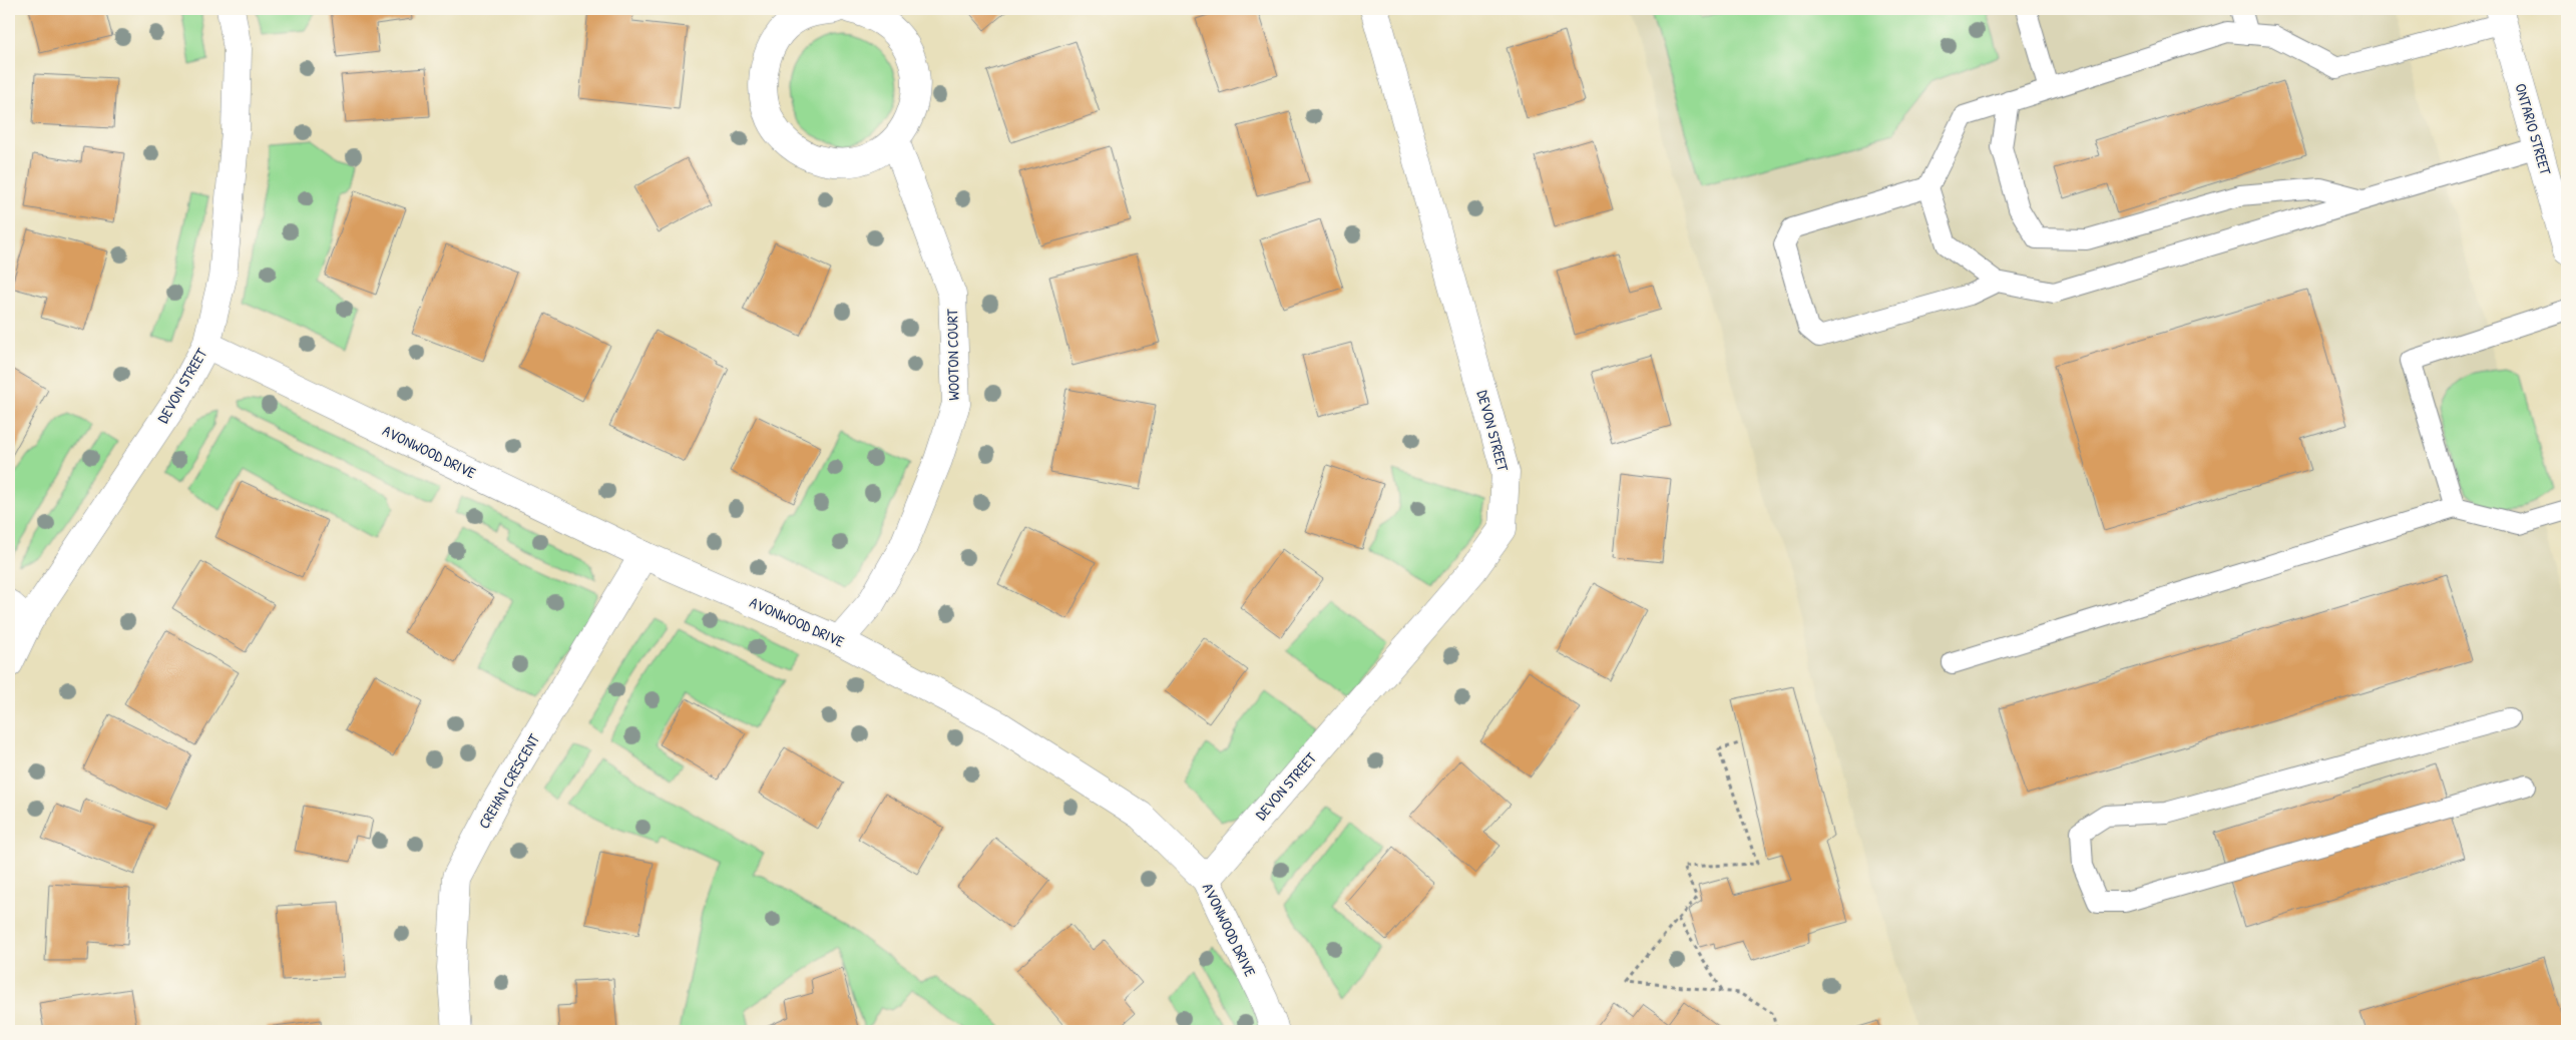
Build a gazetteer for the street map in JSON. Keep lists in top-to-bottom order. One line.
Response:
{"streets":{"street":["ONTARIO STREET","WOOTON COURT","DEVON STREET","AVONWOOD DRIVE","CREHAN CRESCENT"]},"crossings":[["WOOTON COURT","AVONWOOD DRIVE"],["DEVON STREET","AVONWOOD DRIVE"],["AVONWOOD DRIVE","CREHAN CRESCENT"]]}
